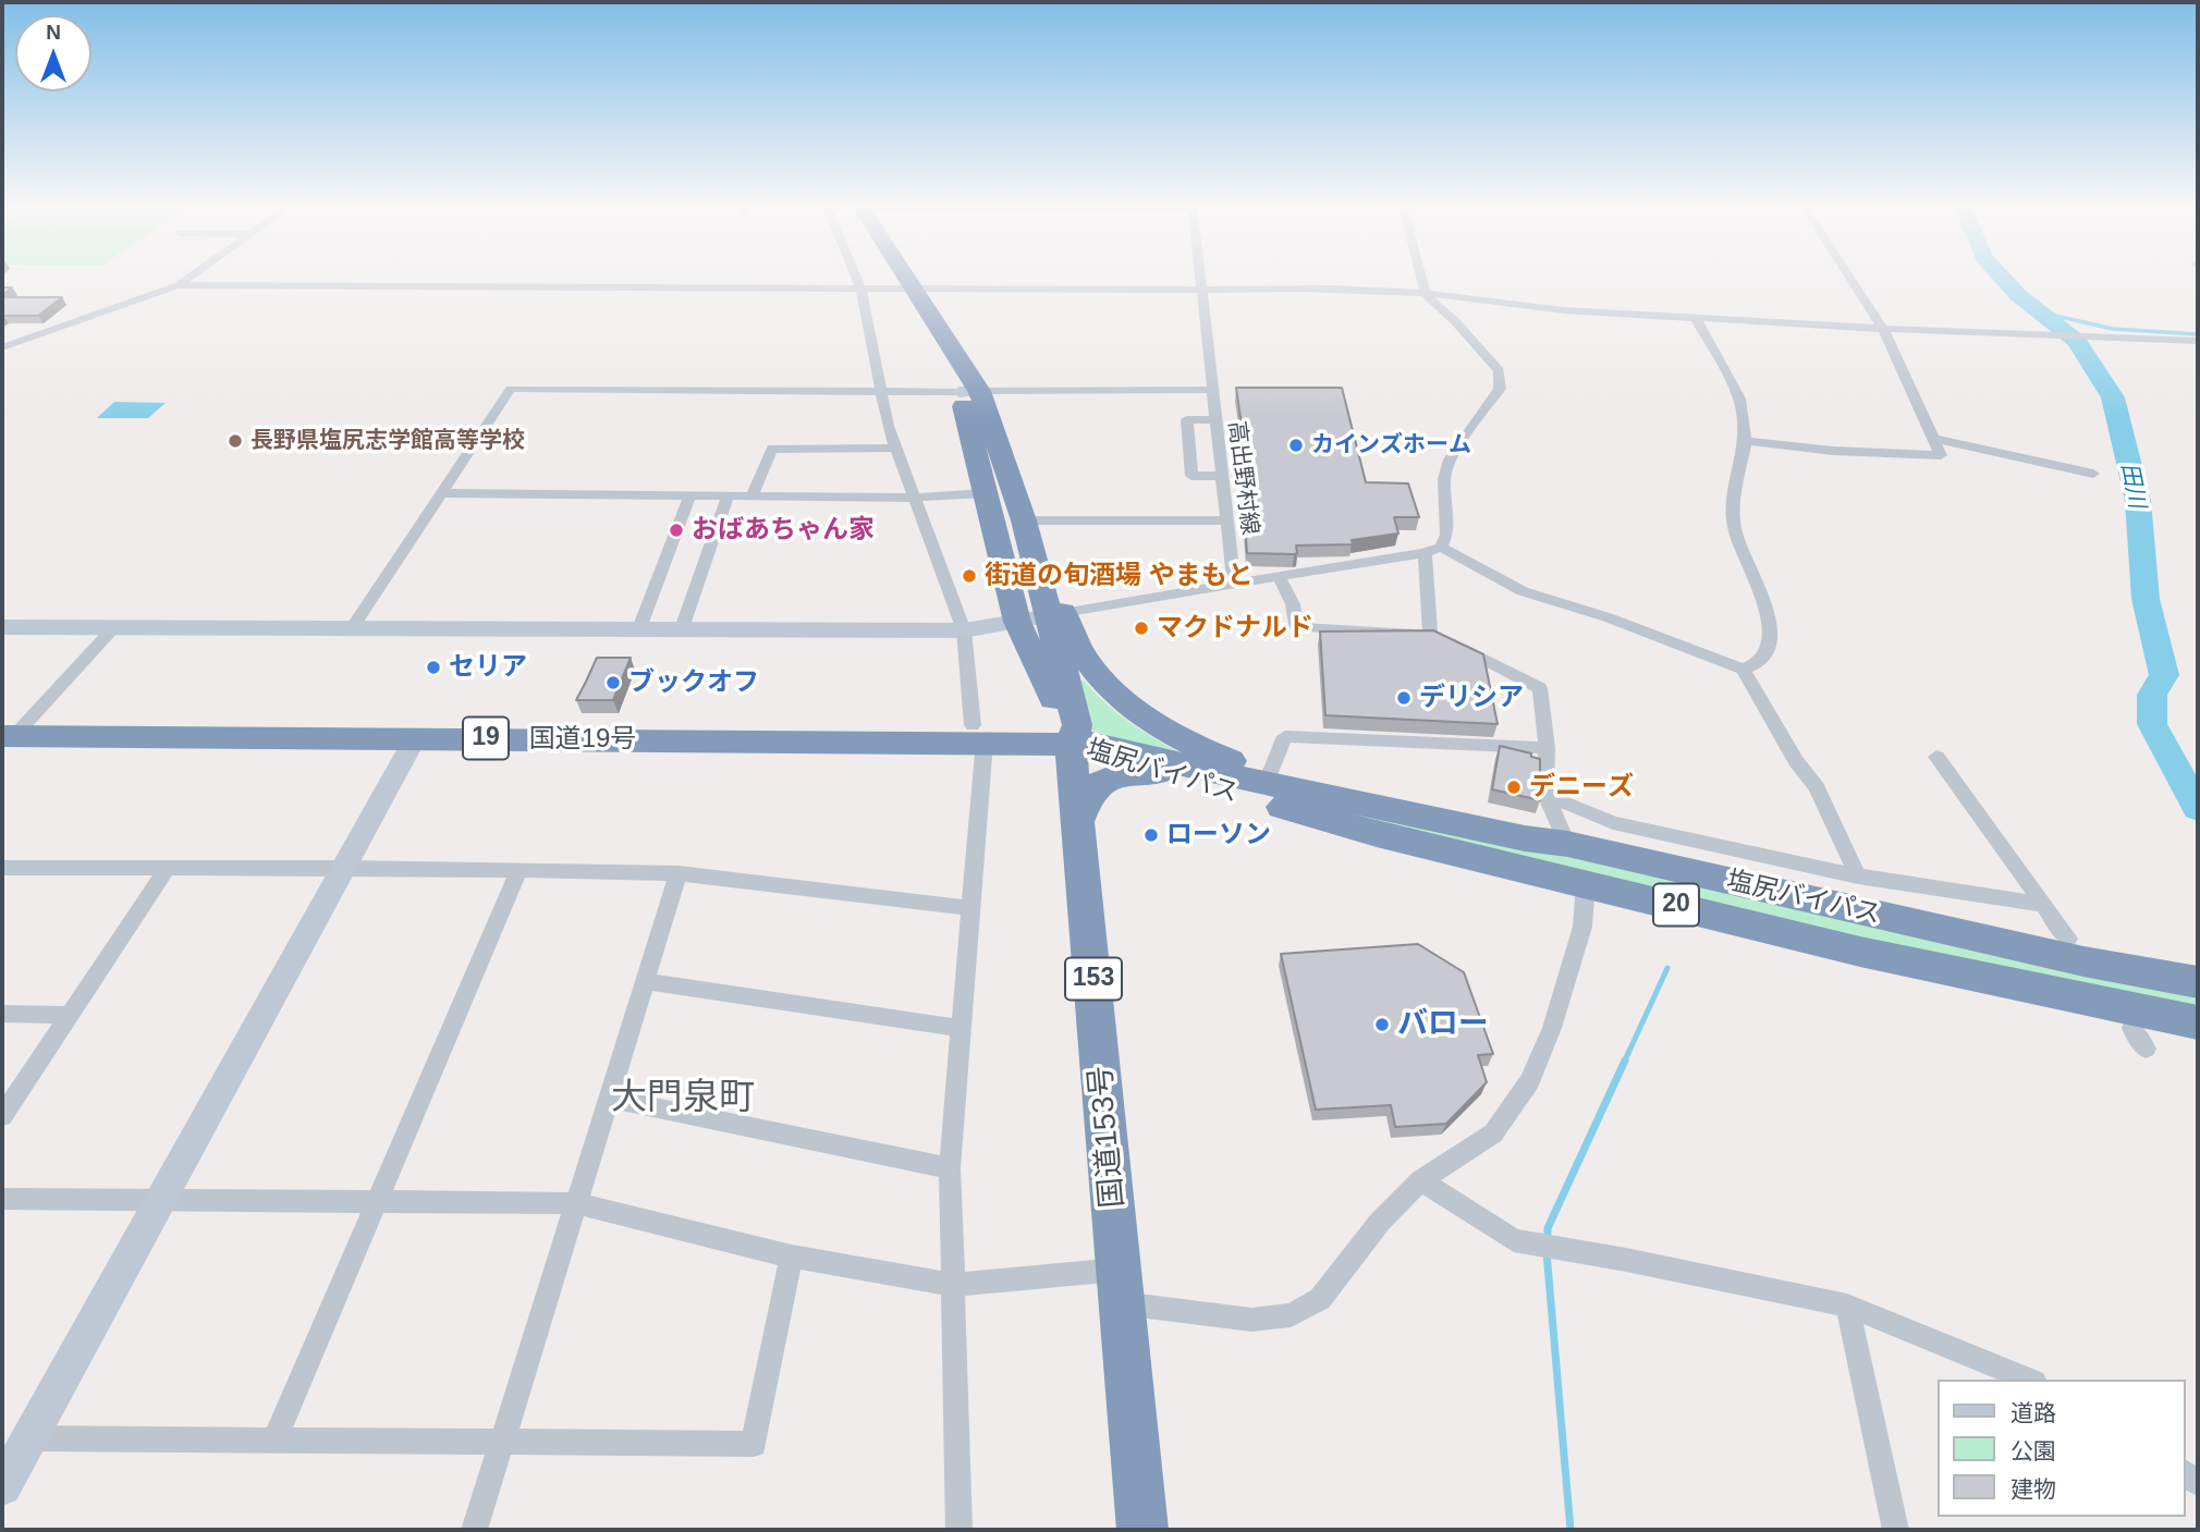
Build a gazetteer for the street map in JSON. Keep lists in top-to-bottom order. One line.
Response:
{"streets":{"highway":["19","国道19号","塩尻バイパス","20","153","国道153号"],"street":["高出野村線"]},"crossings":[["国道19号","塩尻バイパス"],["国道19号","国道153号"],["塩尻バイパス","国道153号"]],"districts":["大門泉町"],"water":["田川"],"places":["長野県塩尻志学館高等学校","カインズホーム","おばあちゃん家","街道の旬酒場 やまもと","マクドナルド","セリア","ブックオフ","デリシア","デニーズ","ローソン","バロー"],"legend":["道路","公園","建物"],"north":"top"}
